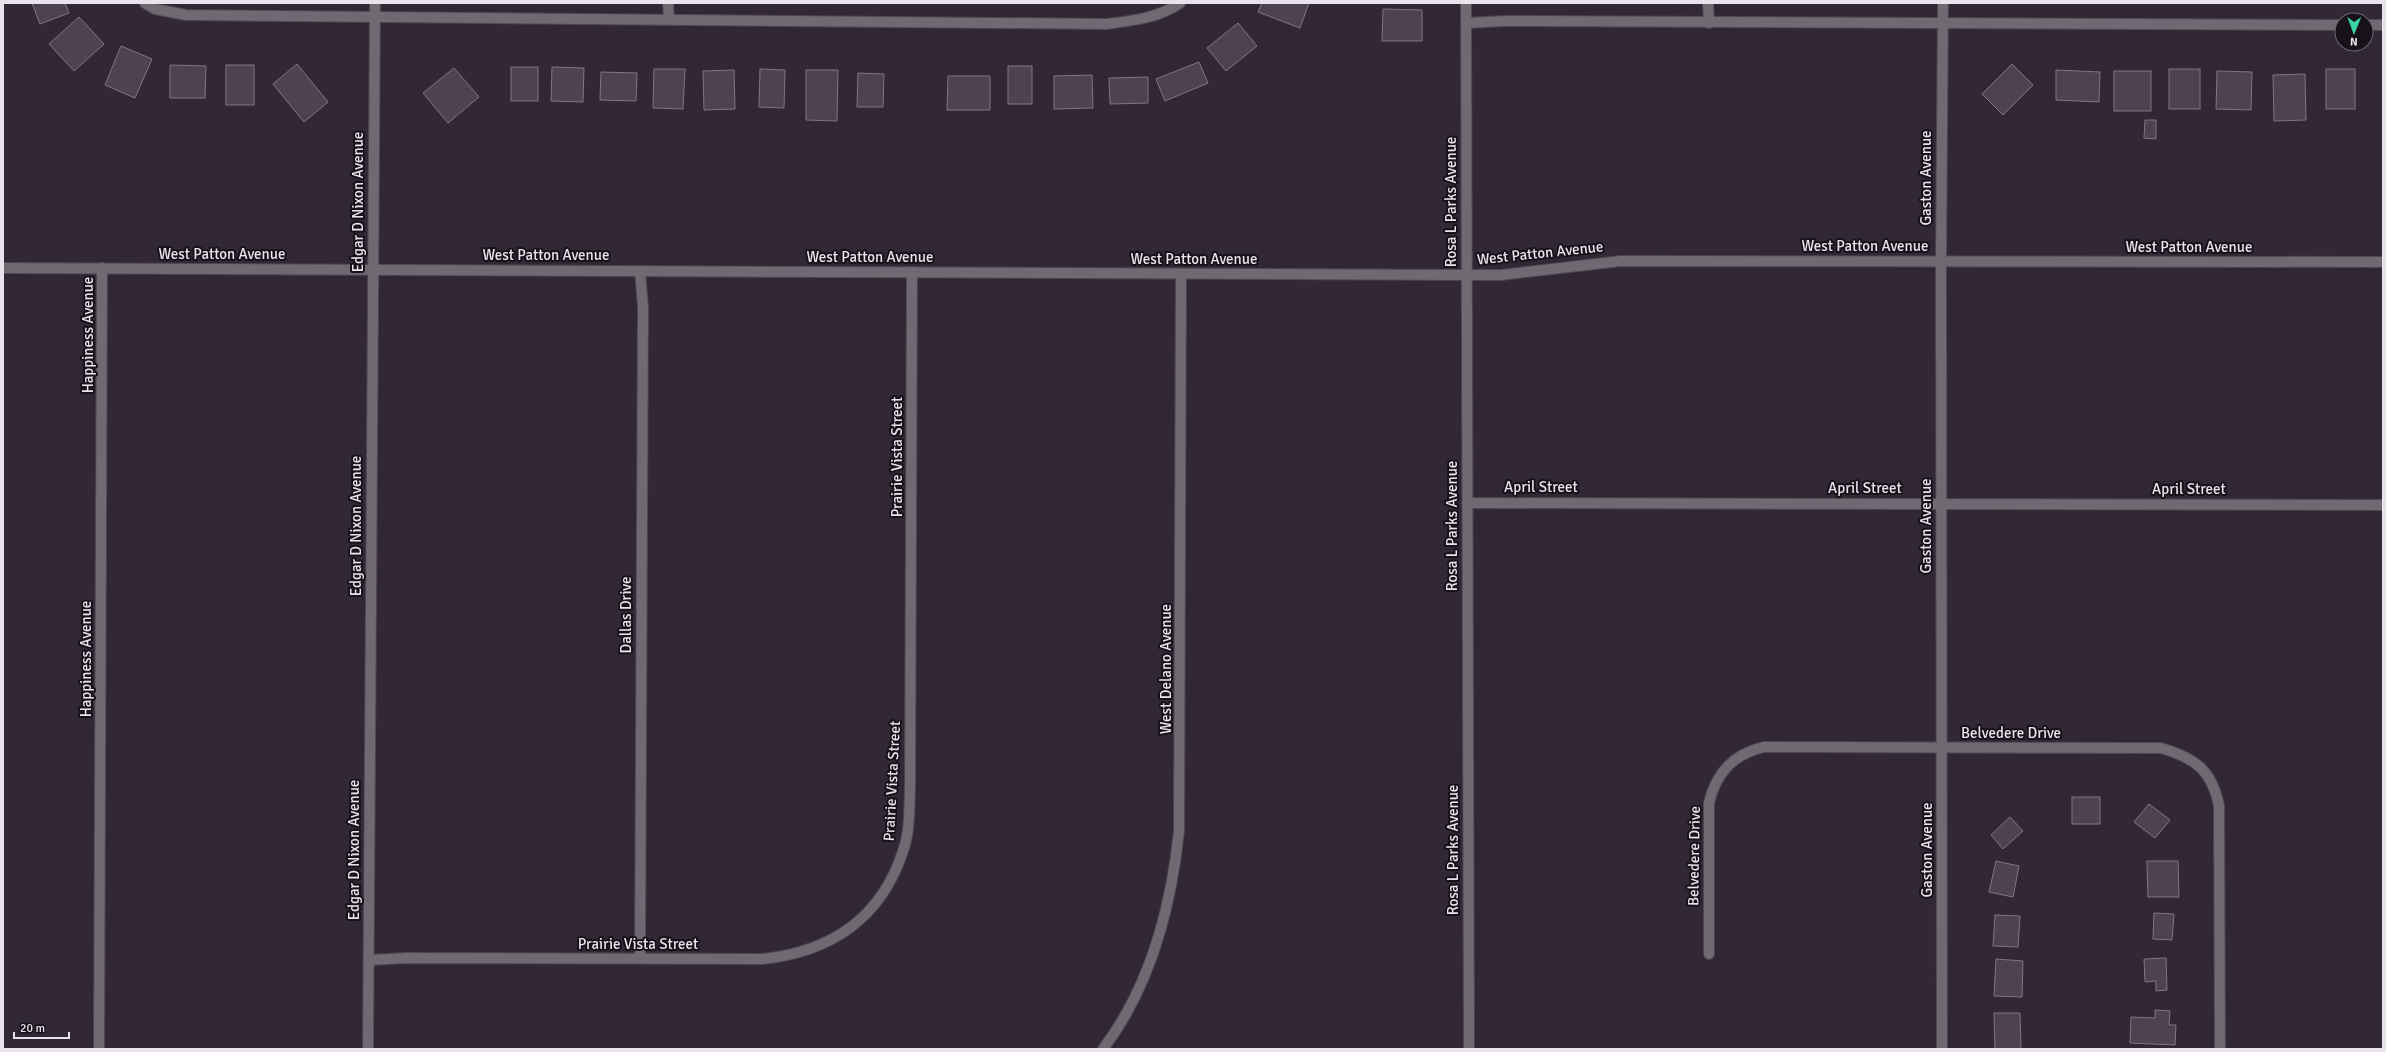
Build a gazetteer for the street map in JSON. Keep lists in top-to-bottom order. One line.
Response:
{"streets":{"street":["Gaston Avenue","Edgar D Nixon Avenue","Rosa L Parks Avenue","West Patton Avenue","Happiness Avenue","Prairie Vista Street","April Street","Dallas Drive","West Delano Avenue","Belvedere Drive"]},"crossings":[["Gaston Avenue","West Patton Avenue"],["Gaston Avenue","April Street"],["Gaston Avenue","Belvedere Drive"],["Edgar D Nixon Avenue","West Patton Avenue"],["Edgar D Nixon Avenue","Prairie Vista Street"],["Rosa L Parks Avenue","West Patton Avenue"],["Rosa L Parks Avenue","April Street"],["West Patton Avenue","Happiness Avenue"],["West Patton Avenue","Prairie Vista Street"],["West Patton Avenue","Dallas Drive"],["West Patton Avenue","West Delano Avenue"],["Prairie Vista Street","Dallas Drive"]],"scale_bar":"20 m","north":"bottom"}
